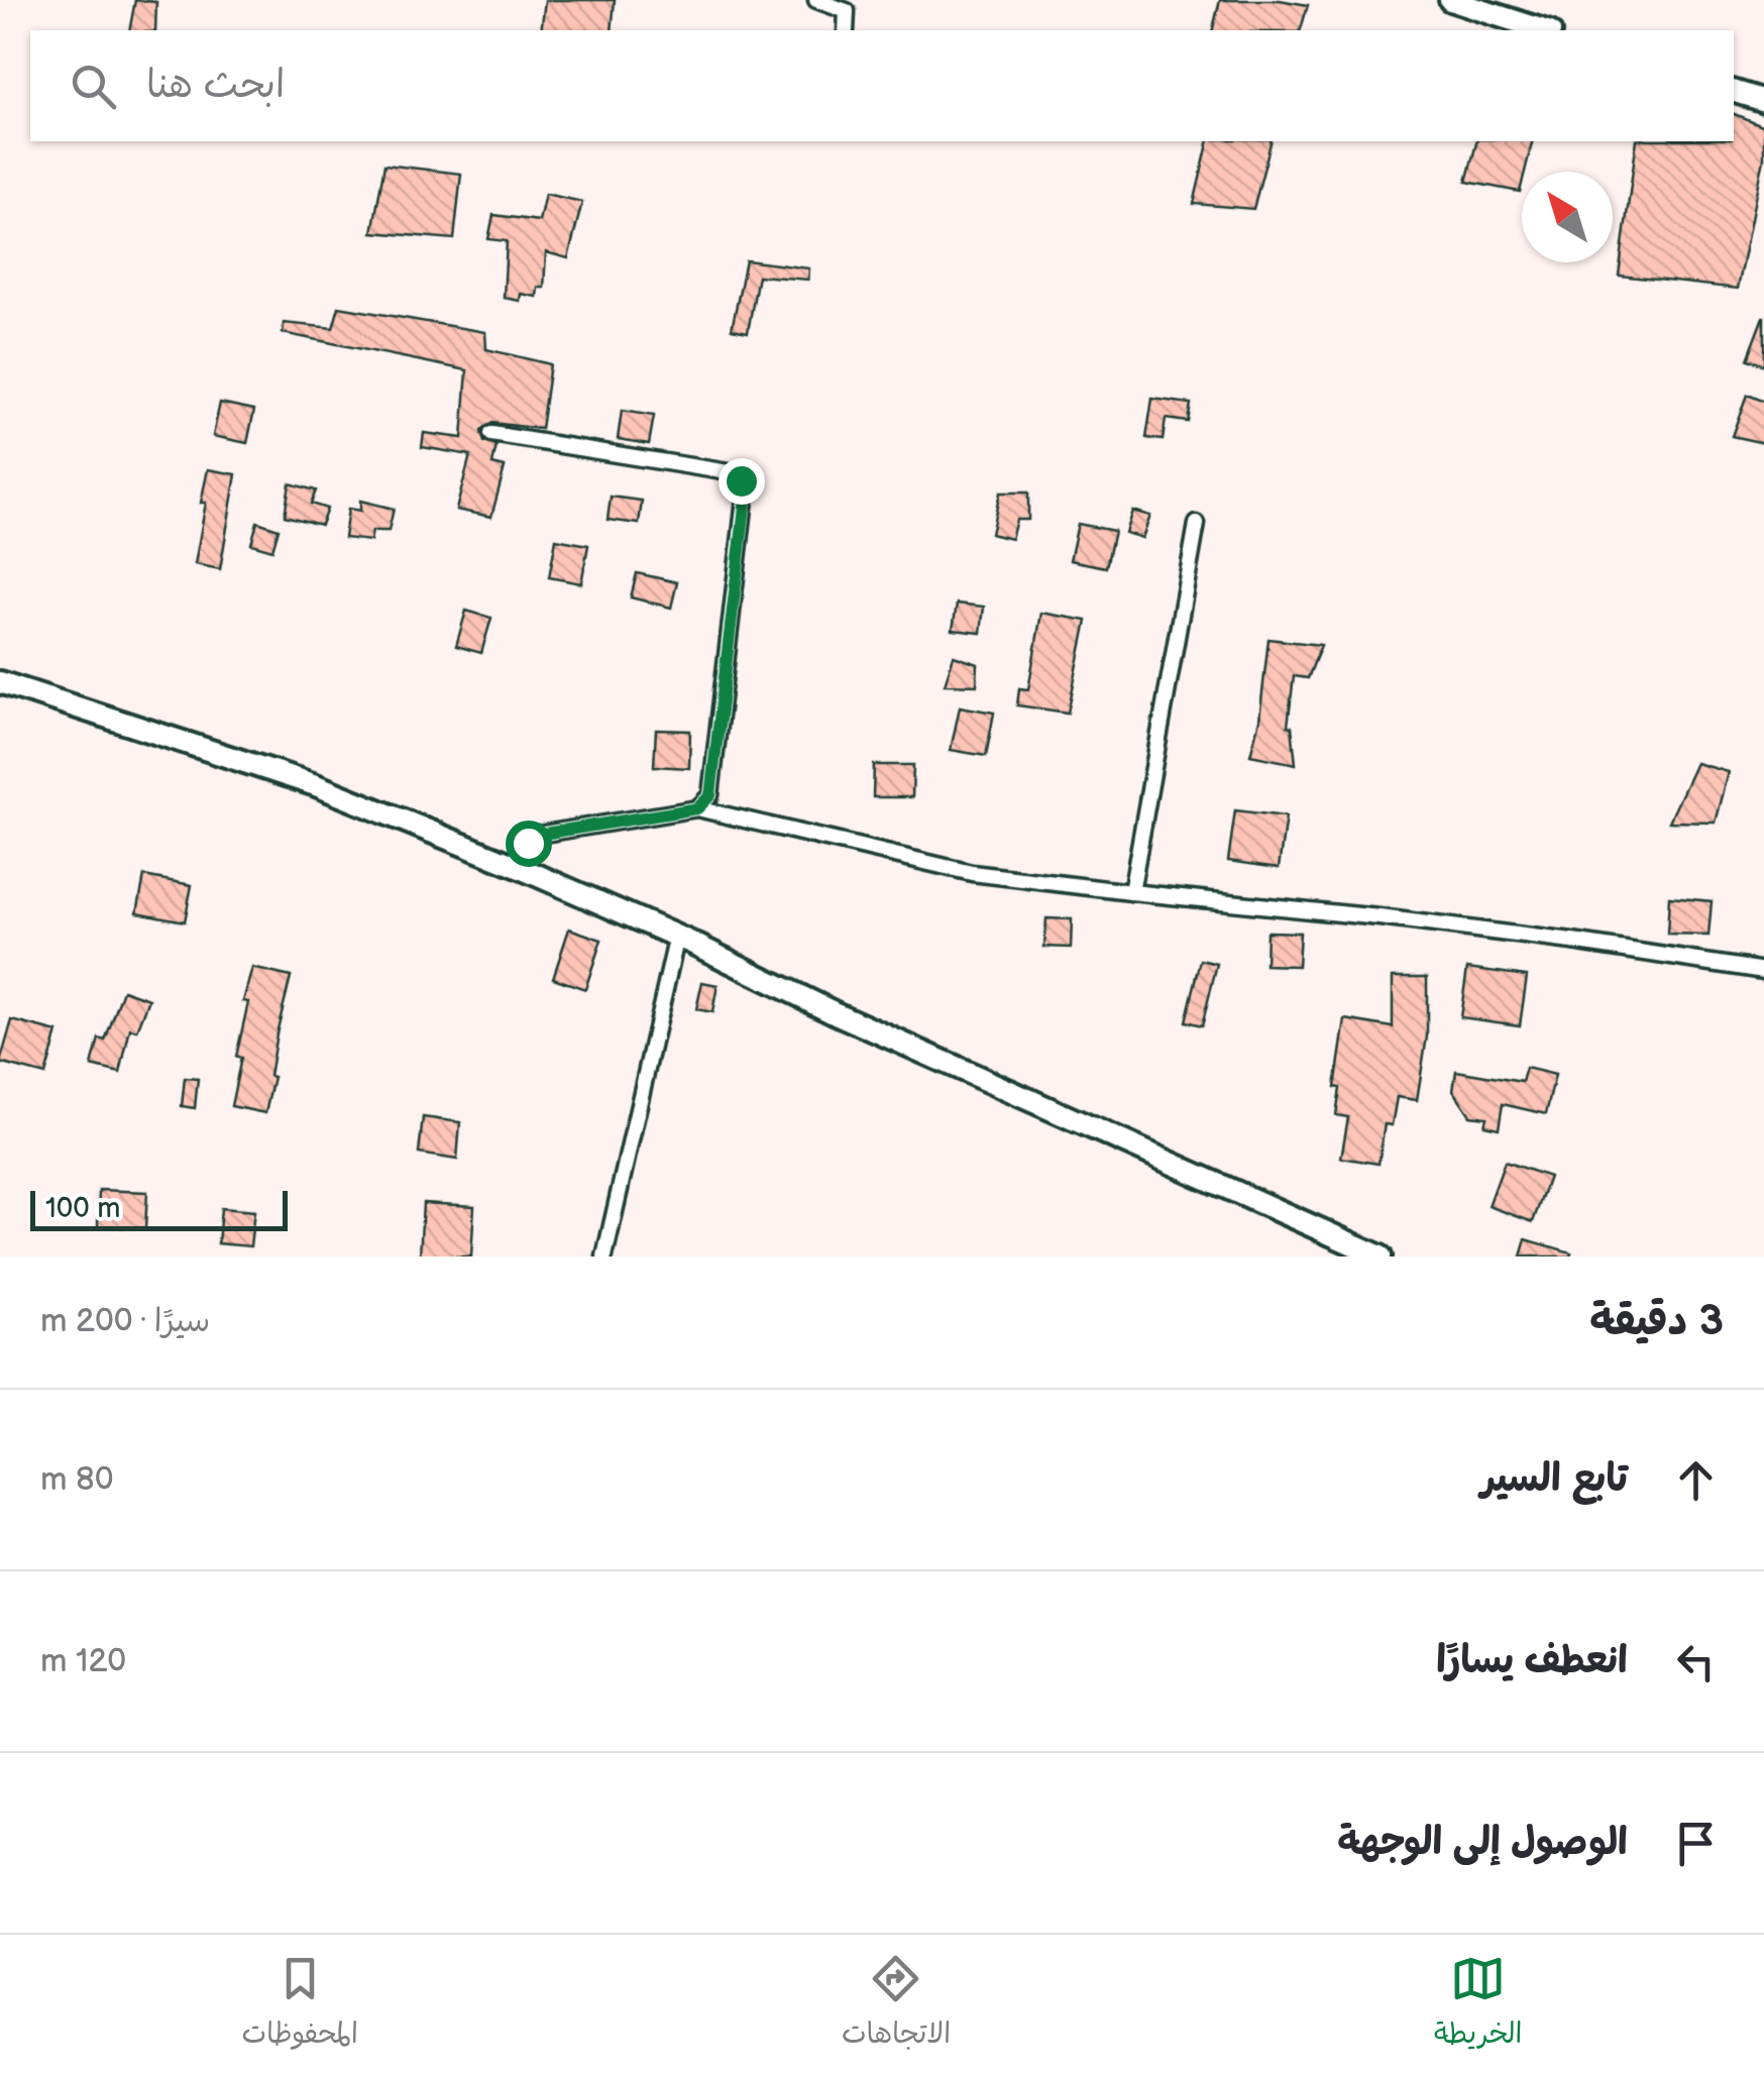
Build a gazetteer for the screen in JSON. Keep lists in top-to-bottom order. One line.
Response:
{"scale_bar":"100 m","north":"top left","page":{"search":"ابحث هنا","scale":"100 m","heading":["3 دقيقة","سيرًا · 200 m"],"list":[["تابع السير","80 m"],["انعطف يسارًا","120 m"],"الوصول إلى الوجهة"],"nav":["الخريطة","الاتجاهات","المحفوظات"]}}
